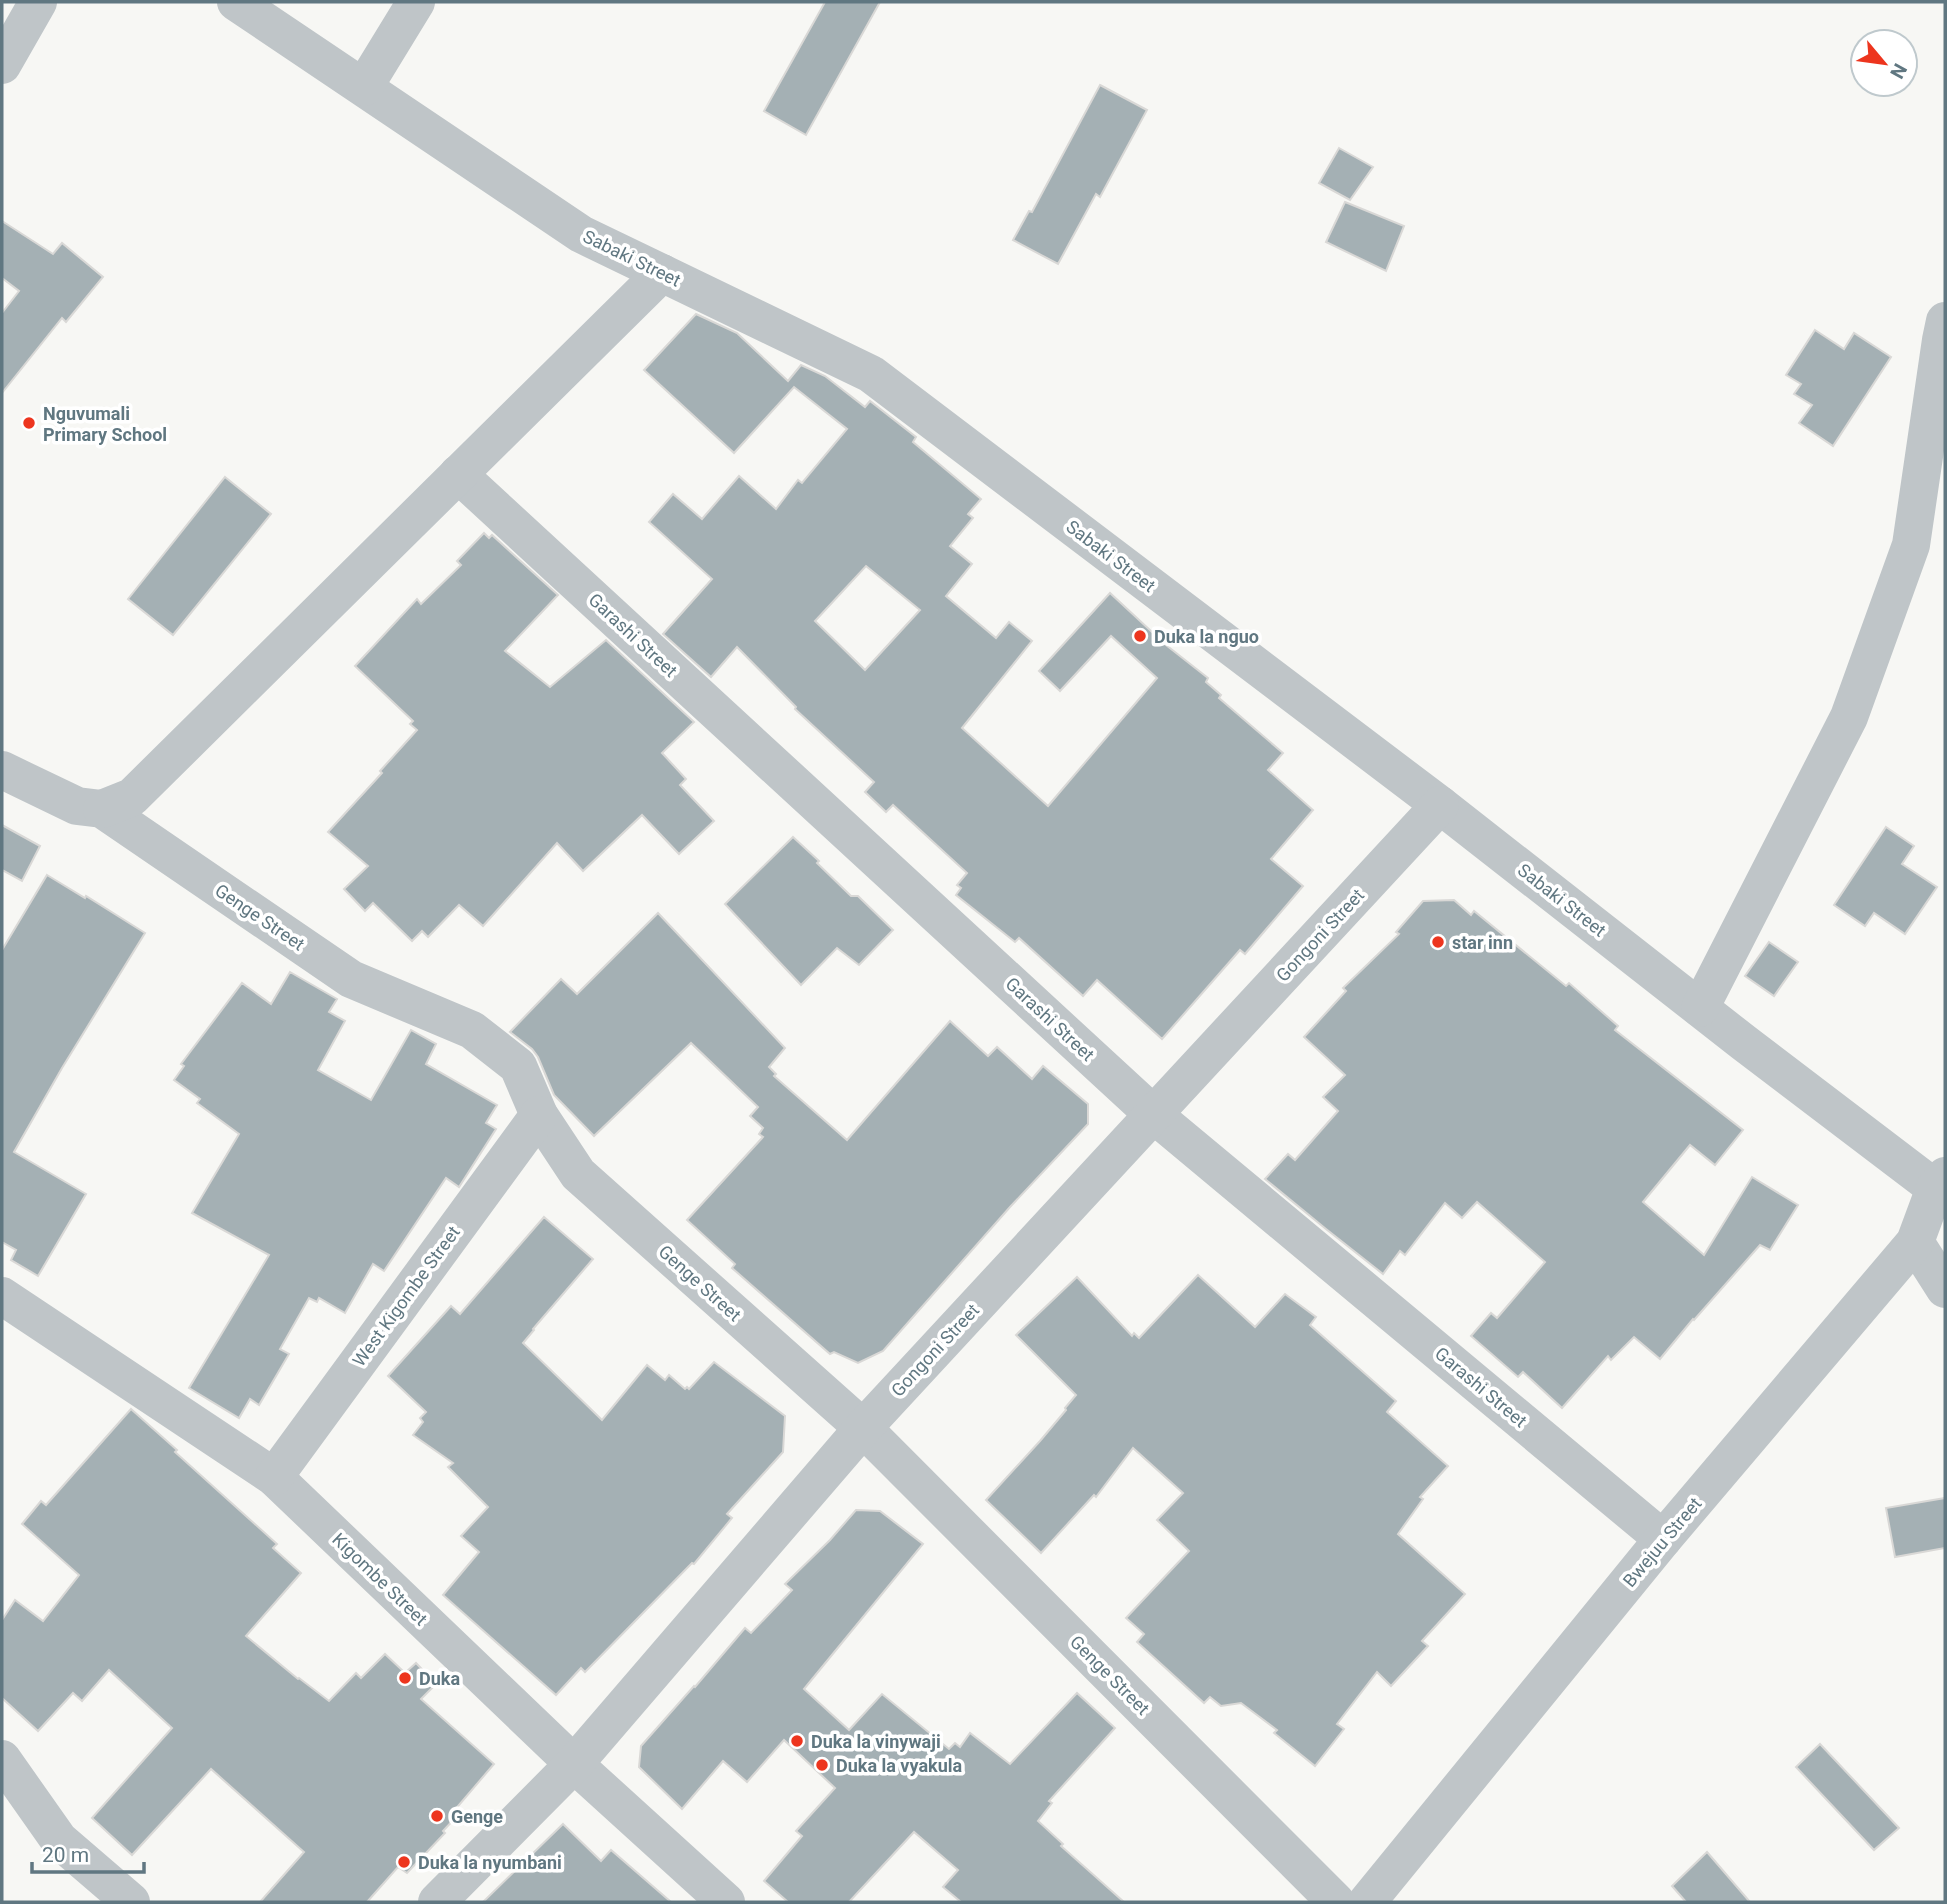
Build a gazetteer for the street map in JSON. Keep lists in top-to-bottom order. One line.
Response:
{"streets":{"street":["Sabaki Street","Garashi Street","Genge Street","Gongoni Street","West Kigombe Street","Bwejuu Street","Kigombe Street"]},"crossings":[["Sabaki Street","Gongoni Street"],["Sabaki Street","Bwejuu Street"],["Garashi Street","Gongoni Street"],["Garashi Street","Bwejuu Street"],["Genge Street","Gongoni Street"],["Genge Street","West Kigombe Street"],["Gongoni Street","Kigombe Street"],["West Kigombe Street","Kigombe Street"]],"places":["Nguvumali Primary School","Duka la nguo","star inn","Duka","Duka la vinywaji","Duka la vyakula","Genge","Duka la nyumbani"],"scale_bar":"20 m","north":"bottom right"}
